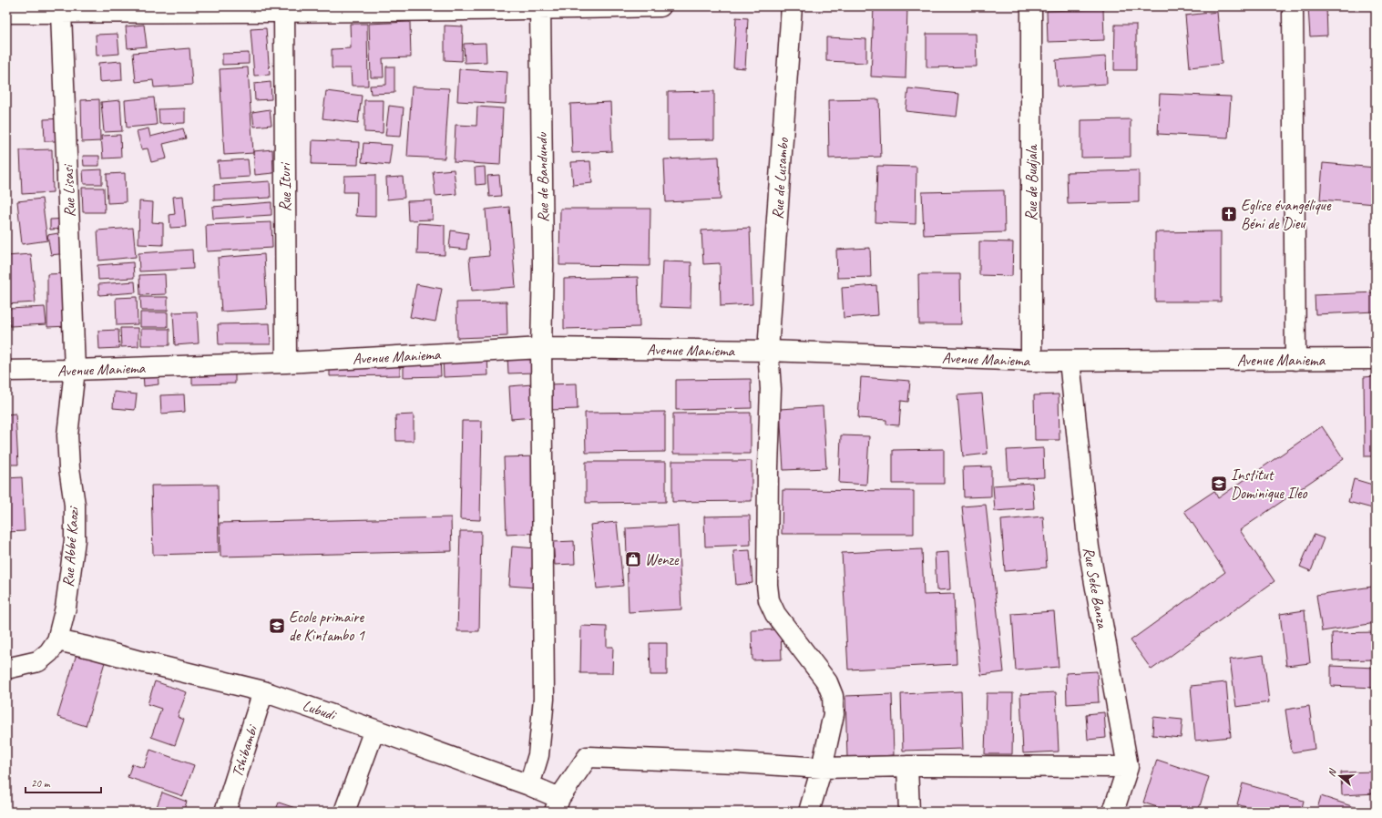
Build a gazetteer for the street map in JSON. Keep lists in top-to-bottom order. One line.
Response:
{"streets":{"street":["Rue de Bandundu","Rue de Lusambo","Rue de Budjala","Rue Ituri","Rue Lisasi","Avenue Maniema","Rue Abbé Kaozi","Rue Seke Banza","Lubudi","Tshibambi"]},"crossings":[["Rue de Bandundu","Avenue Maniema"],["Rue de Bandundu","Lubudi"],["Rue de Lusambo","Avenue Maniema"],["Rue de Budjala","Avenue Maniema"],["Rue Ituri","Avenue Maniema"],["Rue Lisasi","Avenue Maniema"],["Rue Lisasi","Rue Abbé Kaozi"],["Avenue Maniema","Rue Abbé Kaozi"],["Avenue Maniema","Rue Seke Banza"],["Rue Abbé Kaozi","Lubudi"],["Lubudi","Tshibambi"]],"places":{"church":["Eglise évangélique Béni de Dieu"],"school or university":["Institut Dominique Ileo","Ecole primaire de Kintambo 1"],"shop":["Wenze"]},"scale_bar":"20 m","north":"left"}
